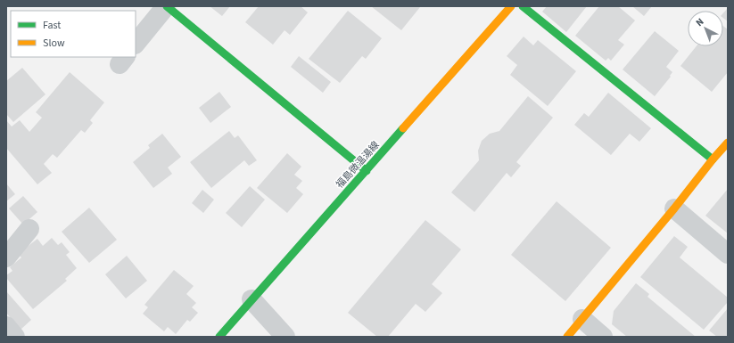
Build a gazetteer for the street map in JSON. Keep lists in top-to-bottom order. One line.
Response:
{"streets":{"street":["福島微温湯線"]},"legend":["Fast","Slow"],"north":"top left"}
